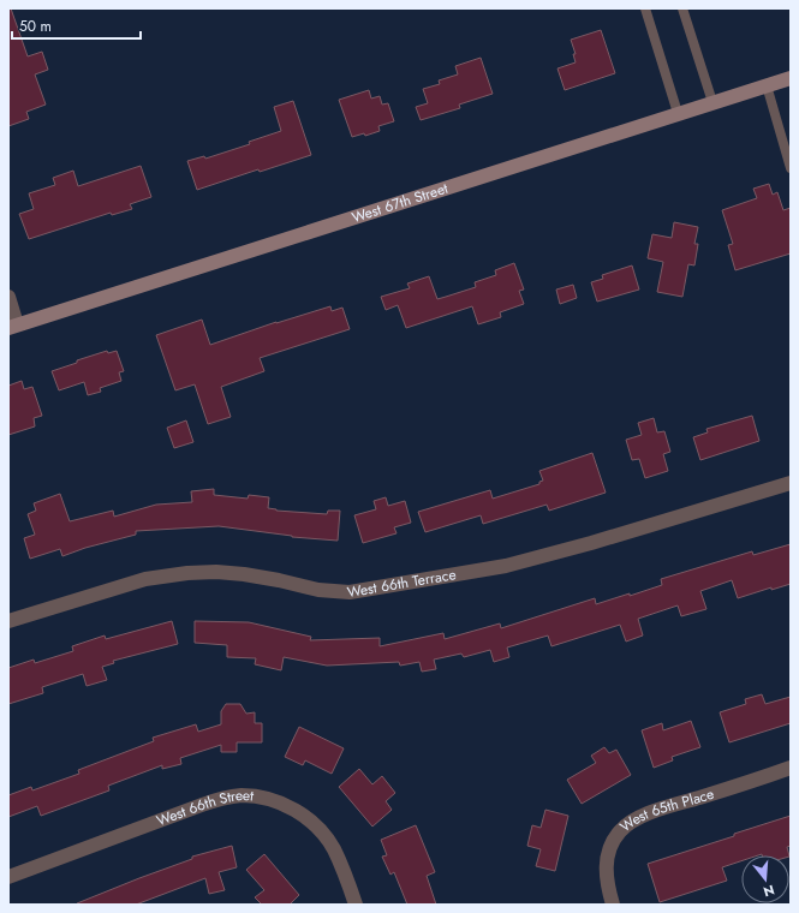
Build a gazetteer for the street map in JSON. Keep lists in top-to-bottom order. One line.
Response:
{"streets":{"street":["West 67th Street","West 66th Terrace","West 66th Street","West 65th Place"]},"scale_bar":"50 m","north":"bottom"}
